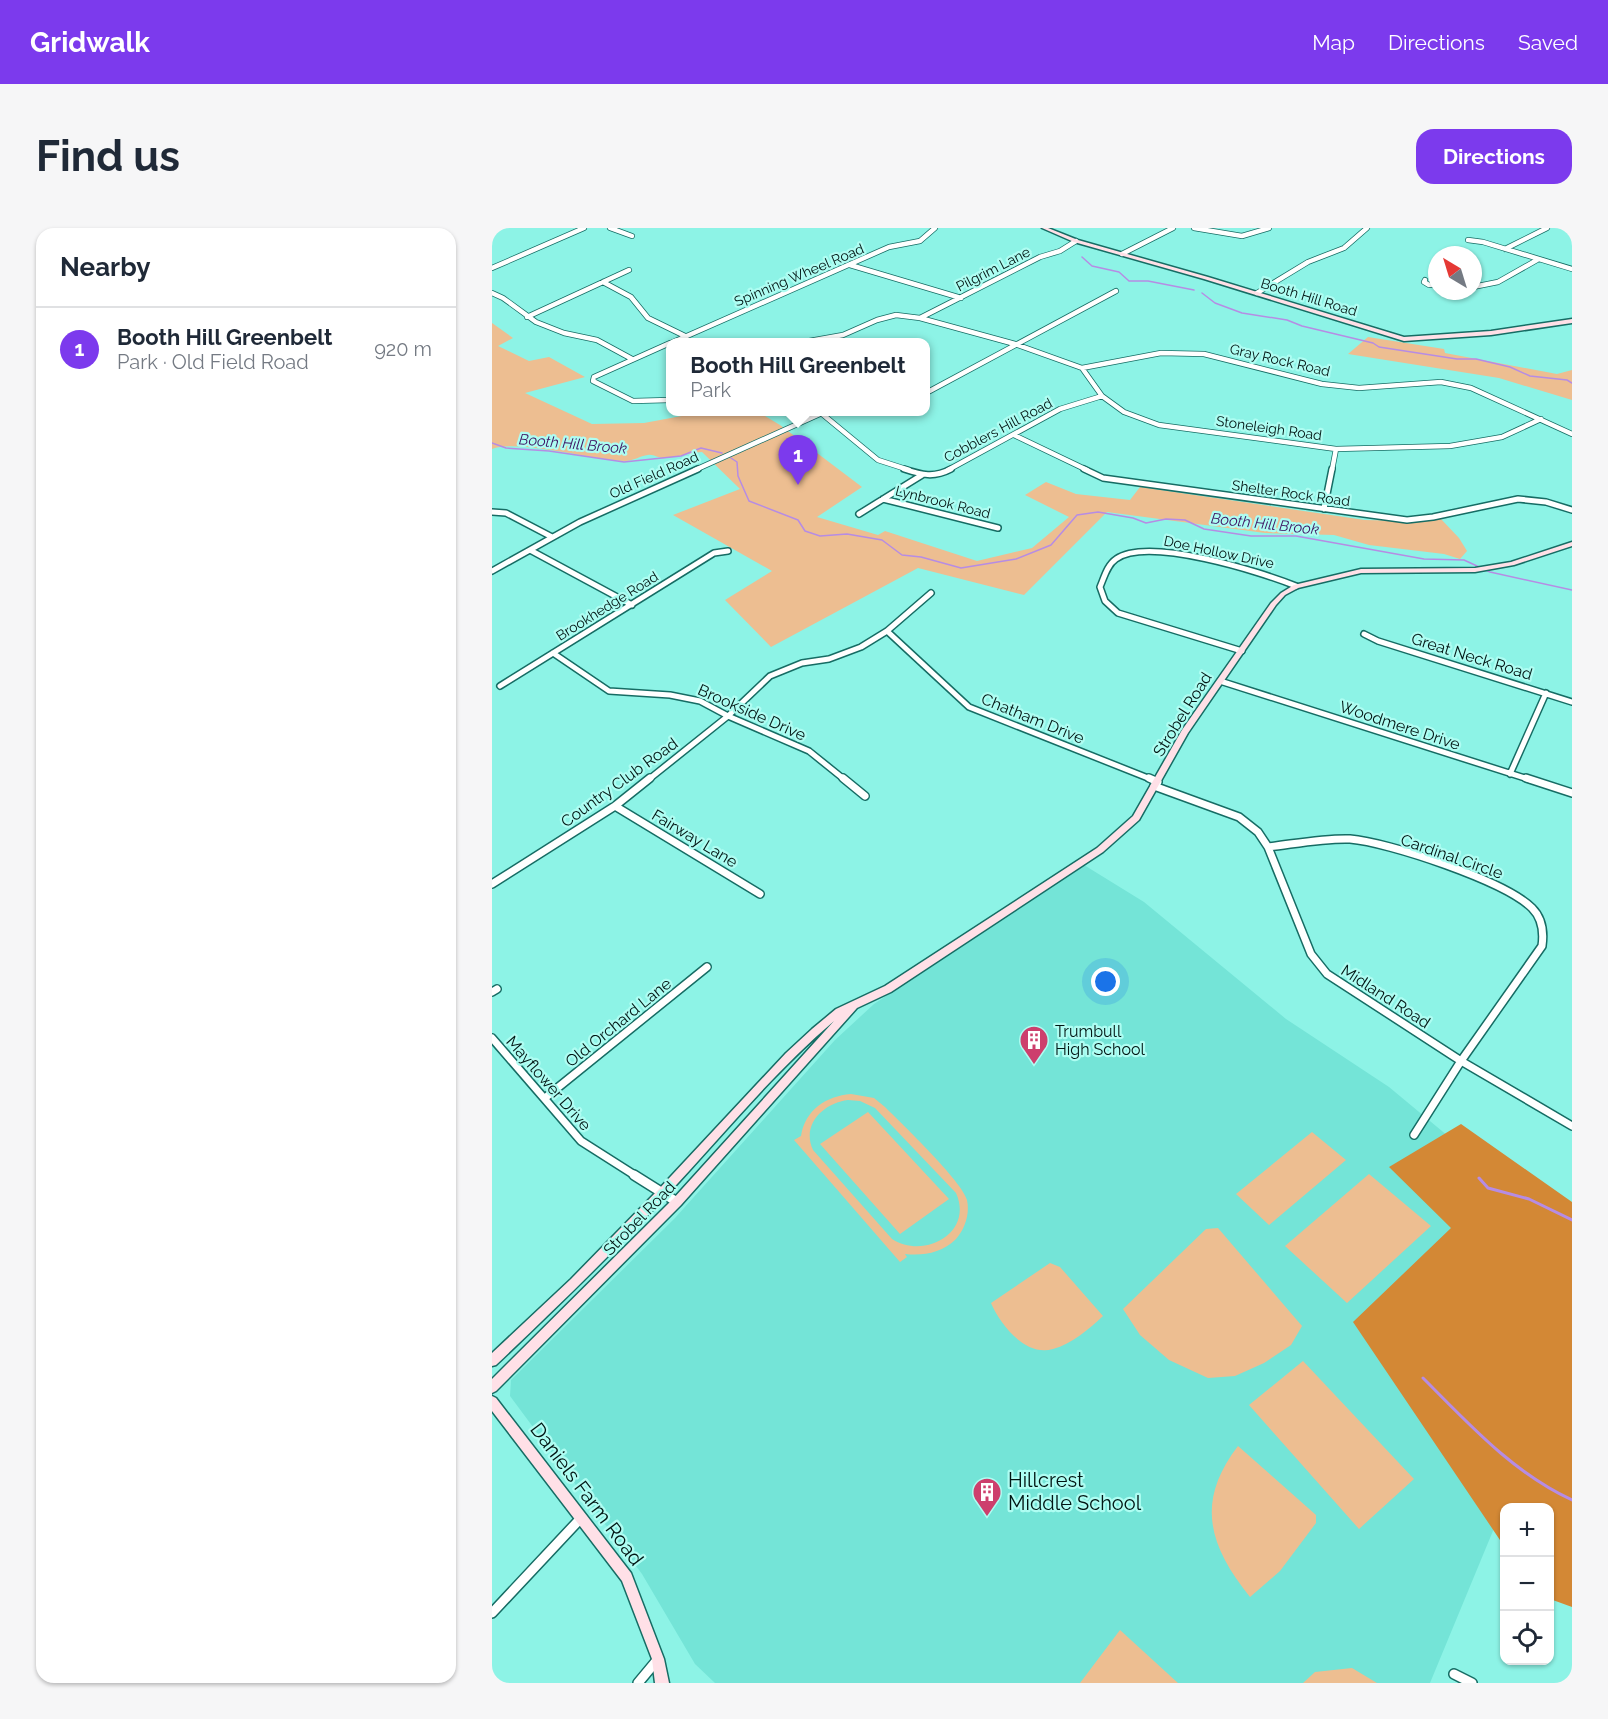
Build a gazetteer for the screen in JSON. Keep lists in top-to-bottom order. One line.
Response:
{"streets":{"street":["Pilgrim Lane","Spinning Wheel Road","Booth Hill Road","Gray Rock Road","Stoneleigh Road","Cobblers Hill Road","Old Field Road","Shelter Rock Road","Lynbrook Road","Doe Hollow Drive","Brookhedge Road","Great Neck Road","Brookside Drive","Strobel Road","Chatham Drive","Woodmere Drive","Country Club Road","Fairway Lane","Cardinal Circle","Midland Road","Old Orchard Lane","Mayflower Drive","Daniels Farm Road"]},"crossings":[["Pilgrim Lane","Booth Hill Road"],["Gray Rock Road","Stoneleigh Road"],["Stoneleigh Road","Cobblers Hill Road"],["Cobblers Hill Road","Shelter Rock Road"],["Doe Hollow Drive","Strobel Road"],["Brookhedge Road","Brookside Drive"],["Brookside Drive","Country Club Road"],["Strobel Road","Chatham Drive"],["Strobel Road","Woodmere Drive"],["Strobel Road","Midland Road"],["Strobel Road","Mayflower Drive"],["Chatham Drive","Country Club Road"],["Chatham Drive","Midland Road"],["Country Club Road","Fairway Lane"],["Cardinal Circle","Midland Road"],["Old Orchard Lane","Mayflower Drive"]],"water":["Booth Hill Brook"],"places":{"building":["Trumbull High School","Hillcrest Middle School"]},"north":"top left","page":{"header":"Gridwalk","nav":["Map","Directions","Saved"],"buttons":"Directions","title":"Find us","heading":"Nearby","list":[{"mark":"1","name":"Booth Hill Greenbelt","note":"Park · Old Field Road","value":"920 m"}],"popup":["Booth Hill Greenbelt","Park"],"pins":"1","map_buttons":["+","−"]}}
